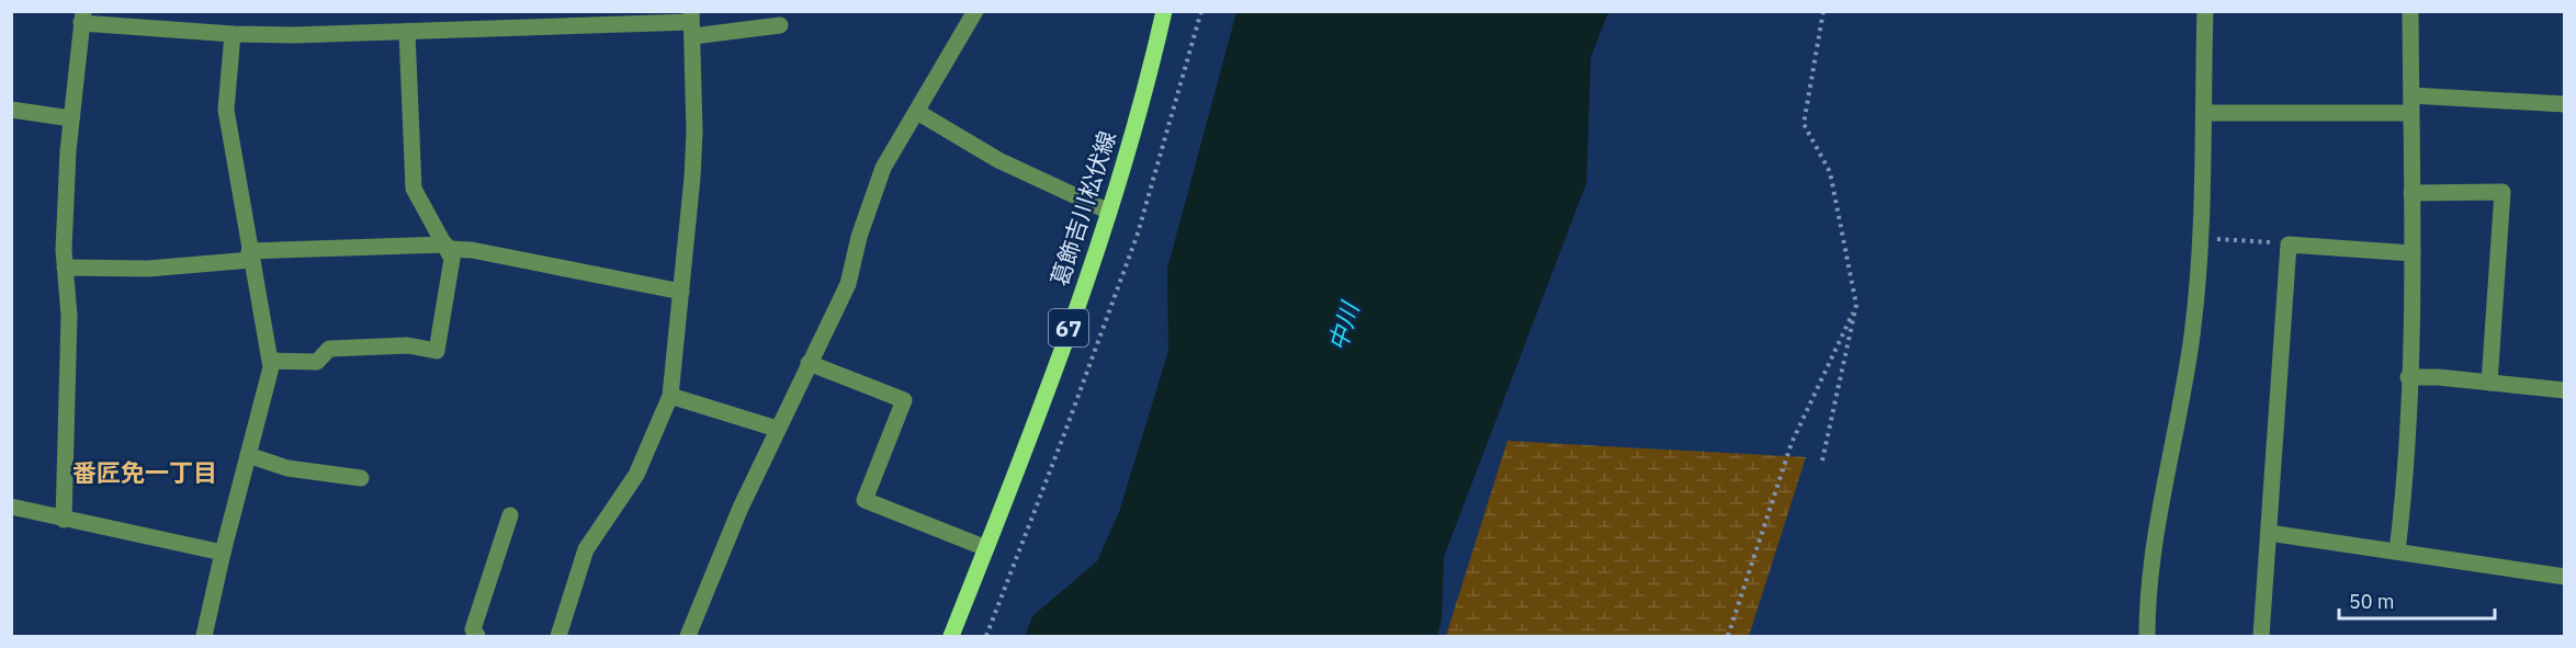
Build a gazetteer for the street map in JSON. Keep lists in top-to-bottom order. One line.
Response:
{"streets":{"main road":["葛飾吉川松伏線","67"]},"districts":["番匠免一丁目"],"water":["中川"],"scale_bar":"50 m"}
